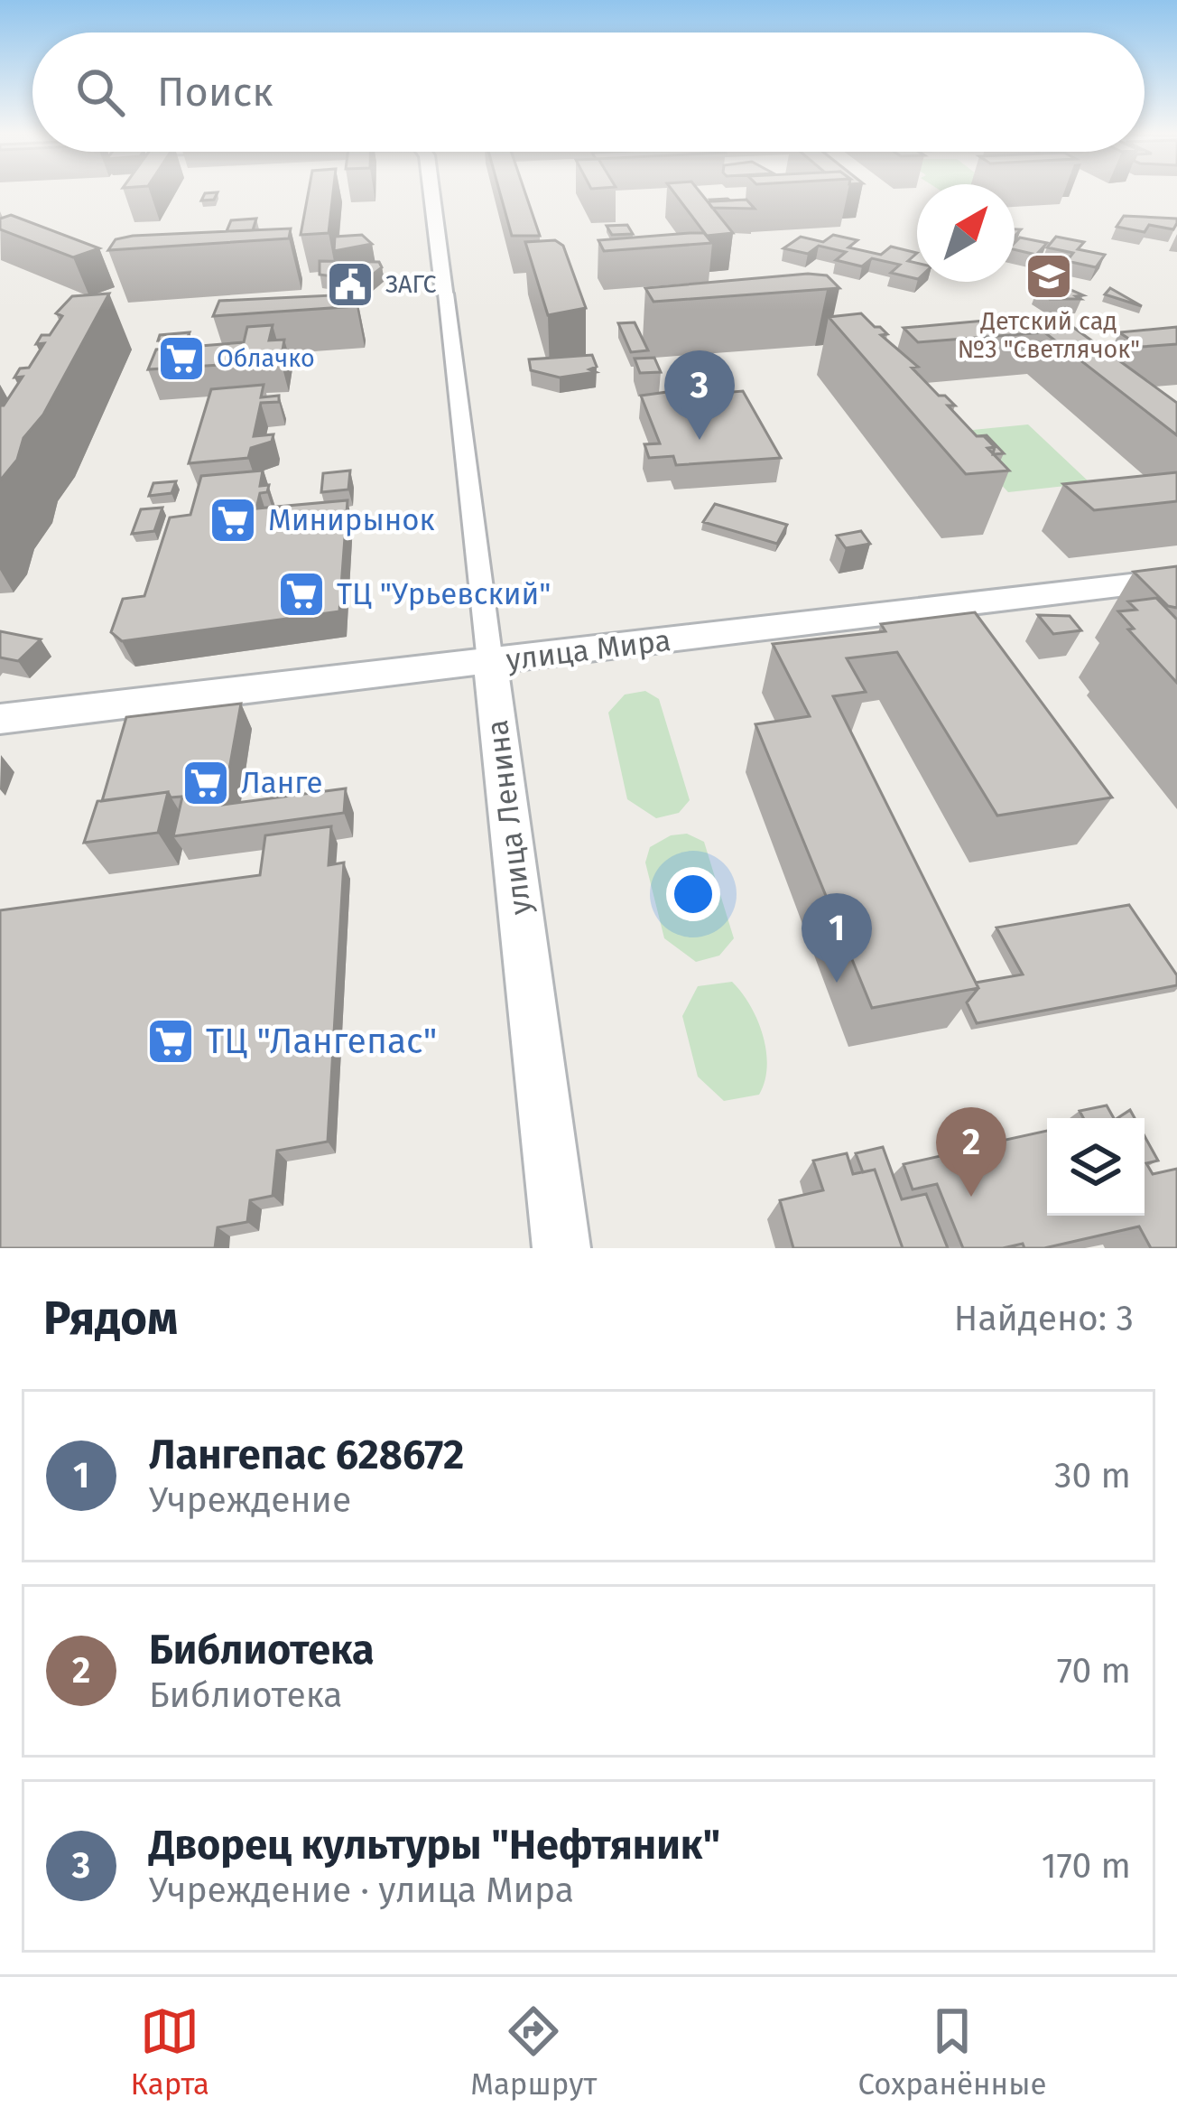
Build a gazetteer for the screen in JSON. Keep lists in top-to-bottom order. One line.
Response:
{"streets":{"street":["улица Мира","улица Ленина"]},"crossings":[["улица Мира","улица Ленина"]],"places":{"school or university":["Детский сад №3 \"Светлячок\""],"public building":["ЗАГС"],"supermarket":["Облачко","Минирынок","ТЦ \"Урьевский\"","Ланге","ТЦ \"Лангепас\""]},"north":"top right","page":{"search":"Поиск","pins":["3","1","2"],"heading":["Рядом","Найдено: 3"],"list":[{"mark":"1","name":"Лангепас 628672","note":"Учреждение","value":"30 m"},{"mark":"2","name":"Библиотека","note":"Библиотека","value":"70 m"},{"mark":"3","name":"Дворец культуры \"Нефтяник\"","note":"Учреждение · улица Мира","value":"170 m"}],"nav":["Карта","Маршрут","Сохранённые"]}}
